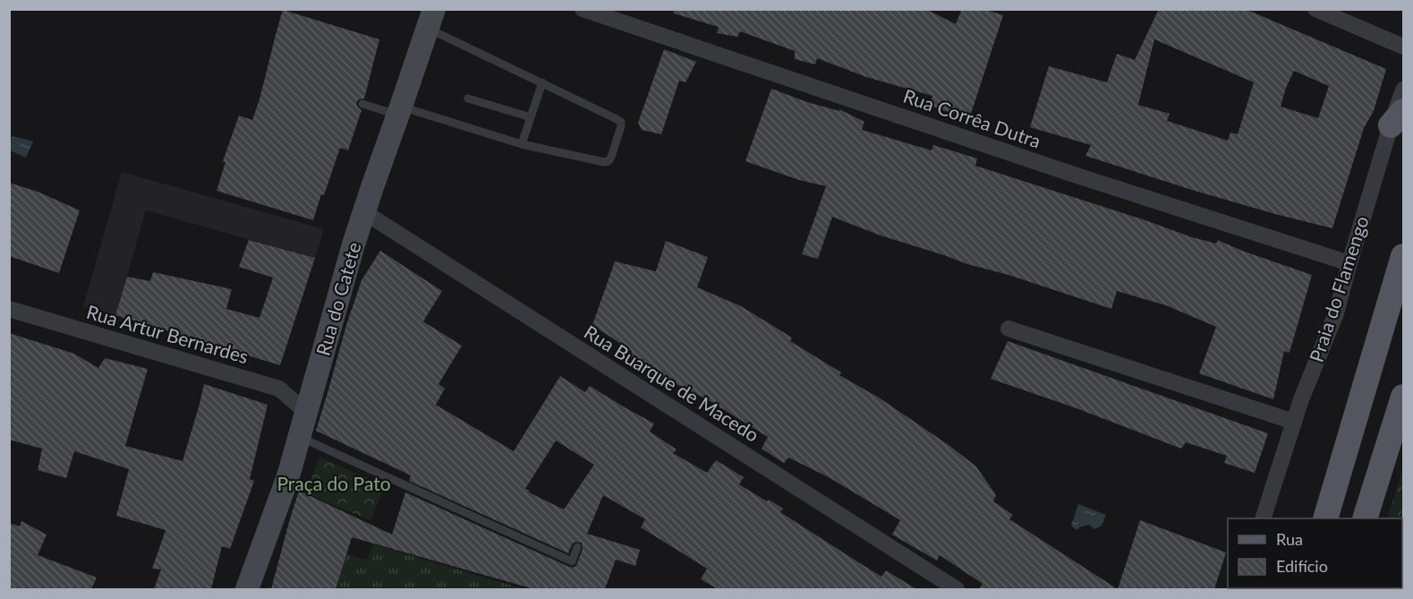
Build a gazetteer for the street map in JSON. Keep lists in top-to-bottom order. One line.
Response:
{"streets":{"main road":["Rua do Catete"],"street":["Rua Corrêa Dutra","Praia do Flamengo","Rua Artur Bernardes","Rua Buarque de Macedo"]},"crossings":[["Rua Corrêa Dutra","Praia do Flamengo"],["Rua do Catete","Rua Artur Bernardes"],["Rua do Catete","Rua Buarque de Macedo"]],"parks":["Praça do Pato"],"legend":["Rua","Edifício"]}
